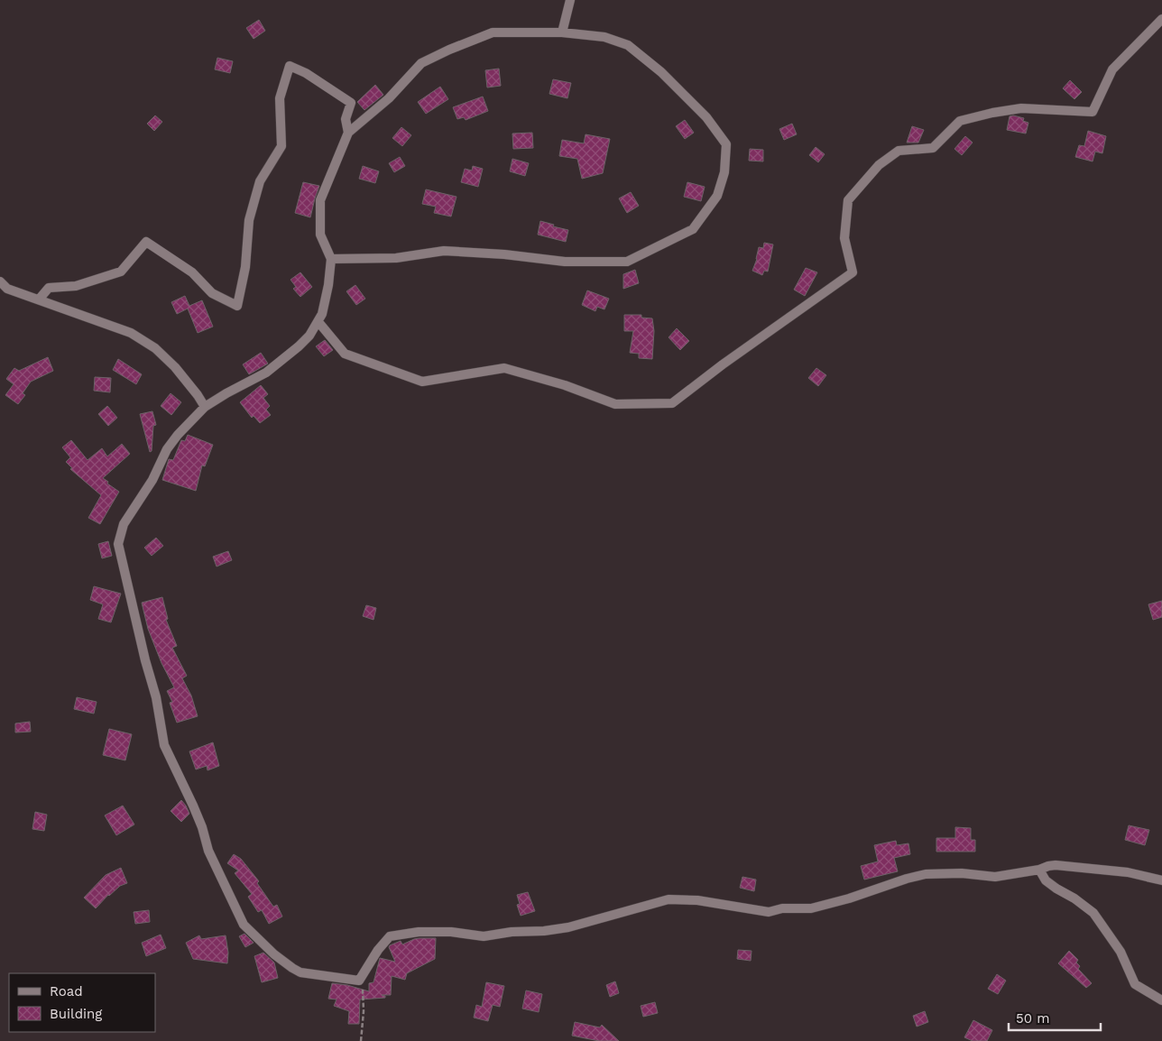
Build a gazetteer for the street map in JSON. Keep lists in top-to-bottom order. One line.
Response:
{"legend":["Road","Building"],"scale_bar":"50 m"}
